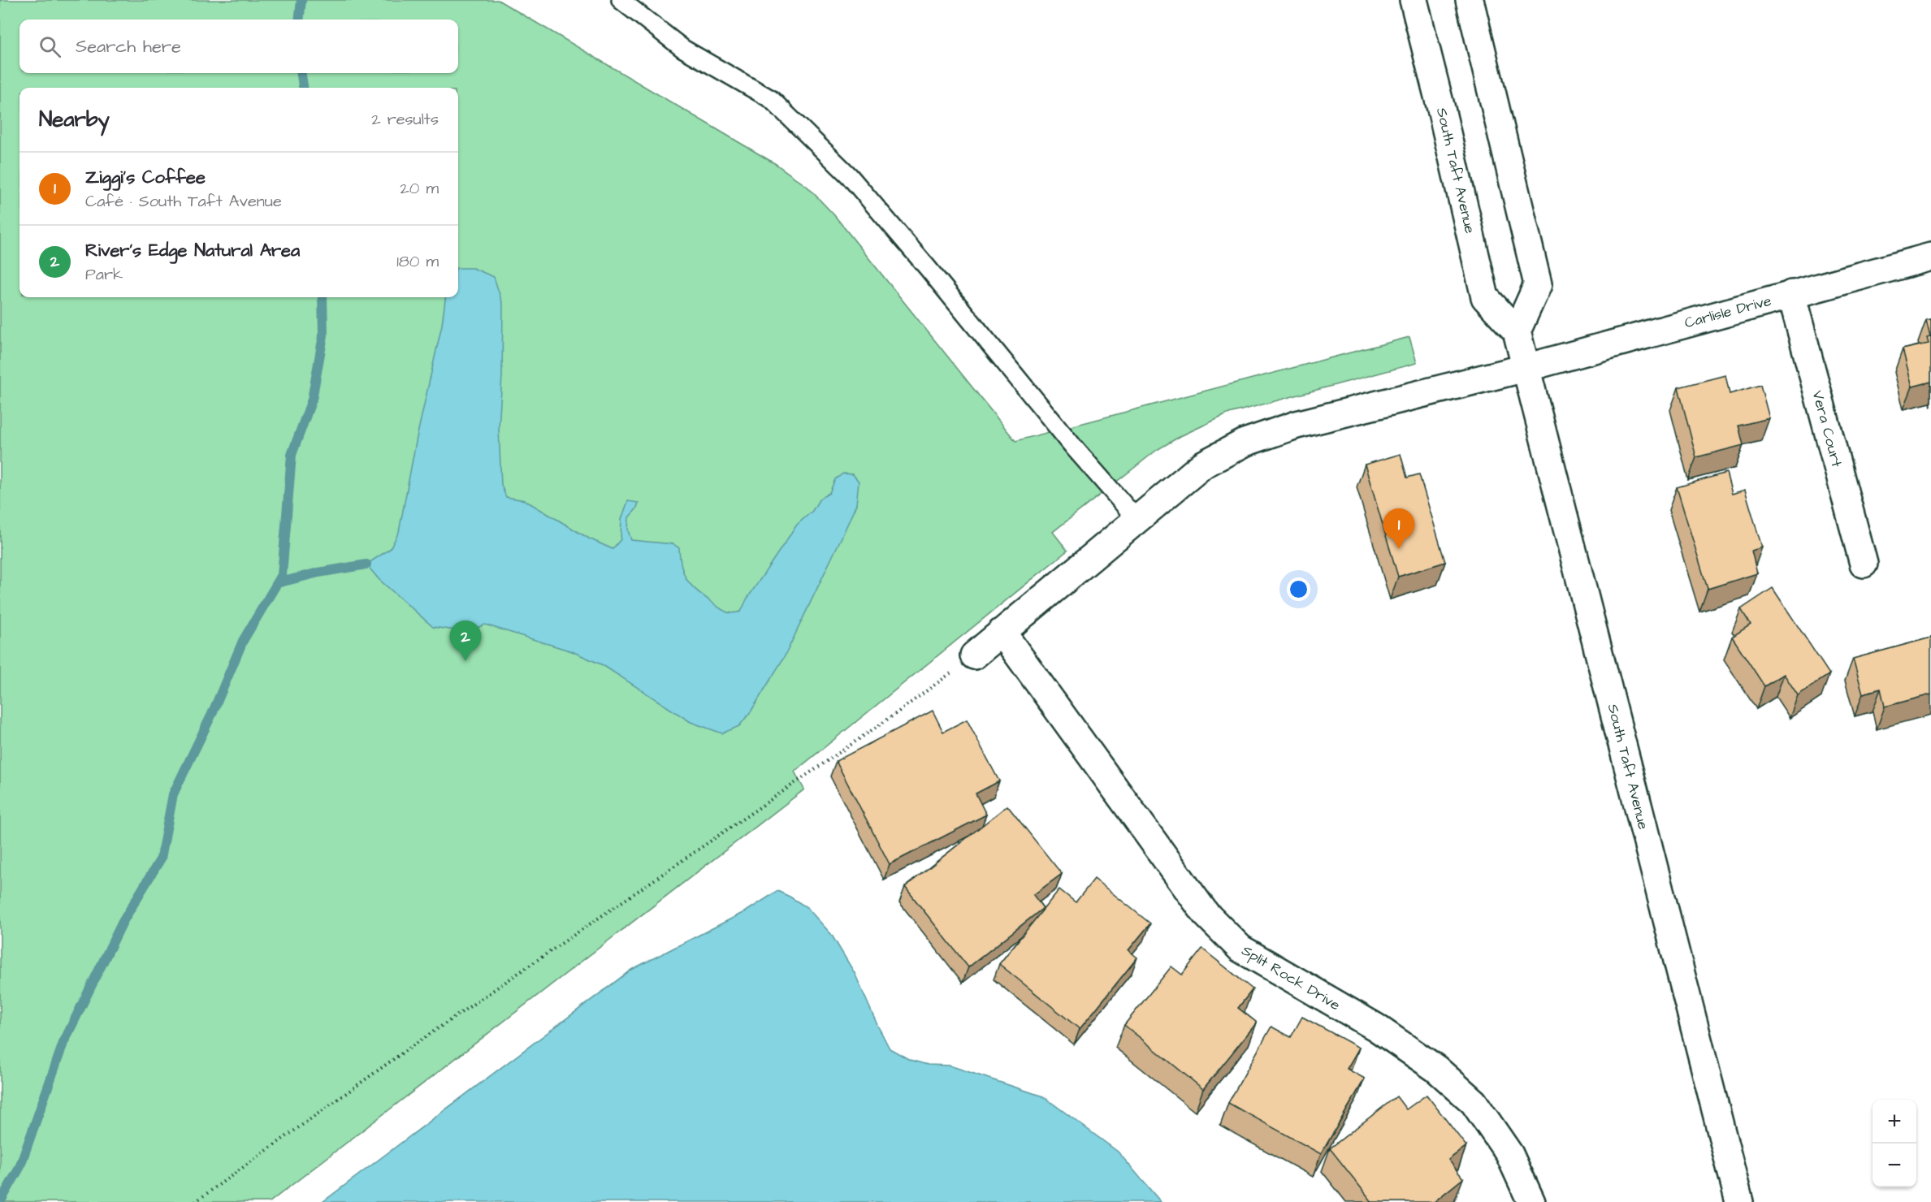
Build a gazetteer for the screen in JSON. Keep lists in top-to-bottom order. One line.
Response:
{"streets":{"street":["South Taft Avenue","Carlisle Drive","Vera Court","Split Rock Drive"]},"crossings":[["South Taft Avenue","Carlisle Drive"],["Carlisle Drive","Vera Court"],["Carlisle Drive","Split Rock Drive"]],"page":{"search":"Search here","heading":["Nearby","2 results"],"list":[{"mark":"1","name":"Ziggi's Coffee","note":"Café · South Taft Avenue","value":"20 m"},{"mark":"2","name":"River's Edge Natural Area","note":"Park","value":"180 m"}],"pins":["1","2"],"map_buttons":["+","−"]}}
